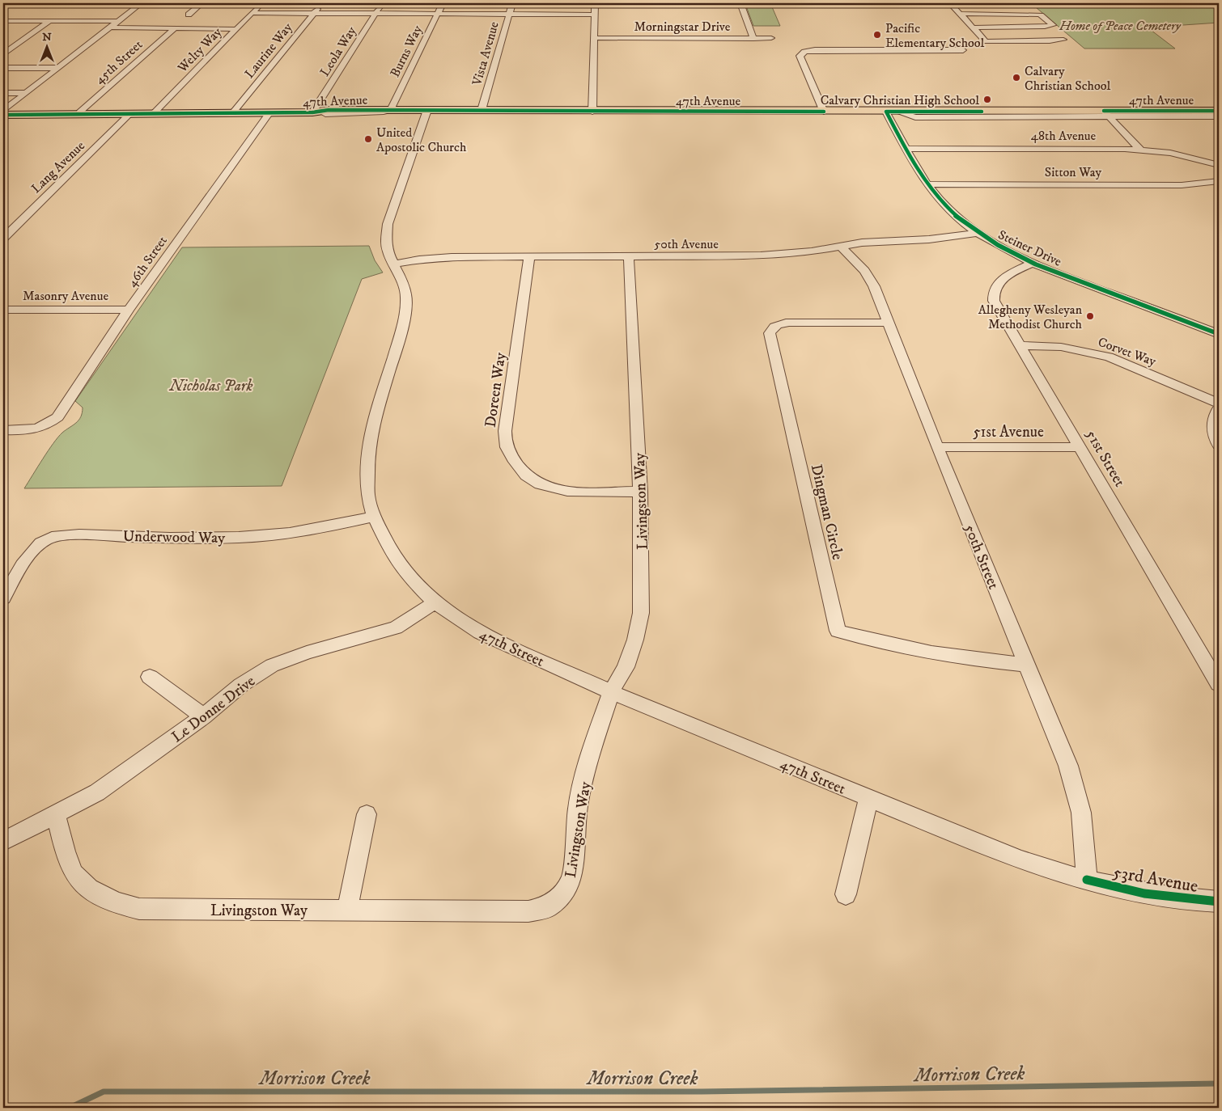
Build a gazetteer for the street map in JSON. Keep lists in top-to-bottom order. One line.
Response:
{"streets":{"main road":["47th Avenue"],"street":["Morningstar Drive","Welty Way","Laurine Way","Leola Way","Burns Way","Vista Avenue","45th Street","48th Avenue","Lang Avenue","Sitton Way","50th Avenue","Steiner Drive","46th Street","Masonry Avenue","Corvet Way","Doreen Way","51st Avenue","51st Street","Livingston Way","Dingman Circle","Underwood Way","50th Street","47th Street","Le Donne Drive","53rd Avenue"]},"crossings":[["Welty Way","47th Avenue"],["Laurine Way","47th Avenue"],["Leola Way","47th Avenue"],["Burns Way","47th Avenue"],["Vista Avenue","47th Avenue"],["45th Street","47th Avenue"],["47th Avenue","Lang Avenue"],["47th Avenue","Steiner Drive"],["47th Avenue","46th Street"],["47th Avenue","47th Street"],["48th Avenue","Steiner Drive"],["Sitton Way","Steiner Drive"],["50th Avenue","Steiner Drive"],["50th Avenue","Doreen Way"],["50th Avenue","Livingston Way"],["50th Avenue","50th Street"],["50th Avenue","47th Street"],["Steiner Drive","51st Street"],["46th Street","Masonry Avenue"],["Corvet Way","51st Street"],["Doreen Way","Livingston Way"],["51st Avenue","51st Street"],["51st Avenue","50th Street"],["Livingston Way","47th Street"],["Livingston Way","Le Donne Drive"],["Dingman Circle","50th Street"],["Underwood Way","47th Street"],["50th Street","47th Street"],["50th Street","53rd Avenue"],["47th Street","Le Donne Drive"],["47th Street","53rd Avenue"]],"water":["Morrison Creek"],"parks":["Home of Peace Cemetery","Nicholas Park"],"places":["Pacific Elementary School","Calvary Christian School","Calvary Christian High School","United Apostolic Church","Allegheny Wesleyan Methodist Church"],"north":"top"}
